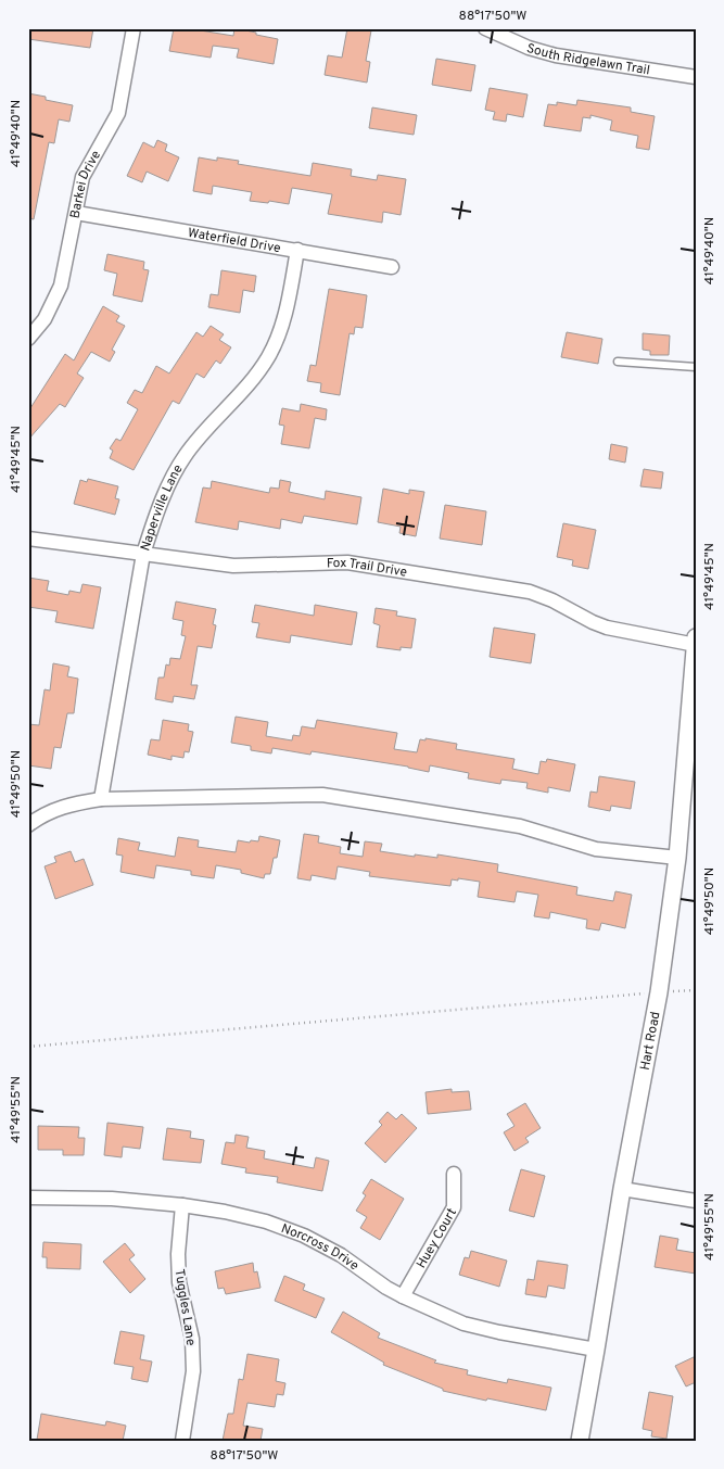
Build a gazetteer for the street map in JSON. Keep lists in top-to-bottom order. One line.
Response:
{"streets":{"street":["South Ridgelawn Trail","Barkei Drive","Waterfield Drive","Naperville Lane","Fox Trail Drive","Hart Road","Huey Court","Norcross Drive","Tuggles Lane"]},"crossings":[["Barkei Drive","Waterfield Drive"],["Waterfield Drive","Naperville Lane"],["Naperville Lane","Fox Trail Drive"],["Fox Trail Drive","Hart Road"],["Hart Road","Norcross Drive"],["Huey Court","Norcross Drive"],["Norcross Drive","Tuggles Lane"]],"coordinates":["88°17'50\"W","41°49'40\"N","41°49'45\"N","41°49'50\"N","41°49'55\"N"]}
